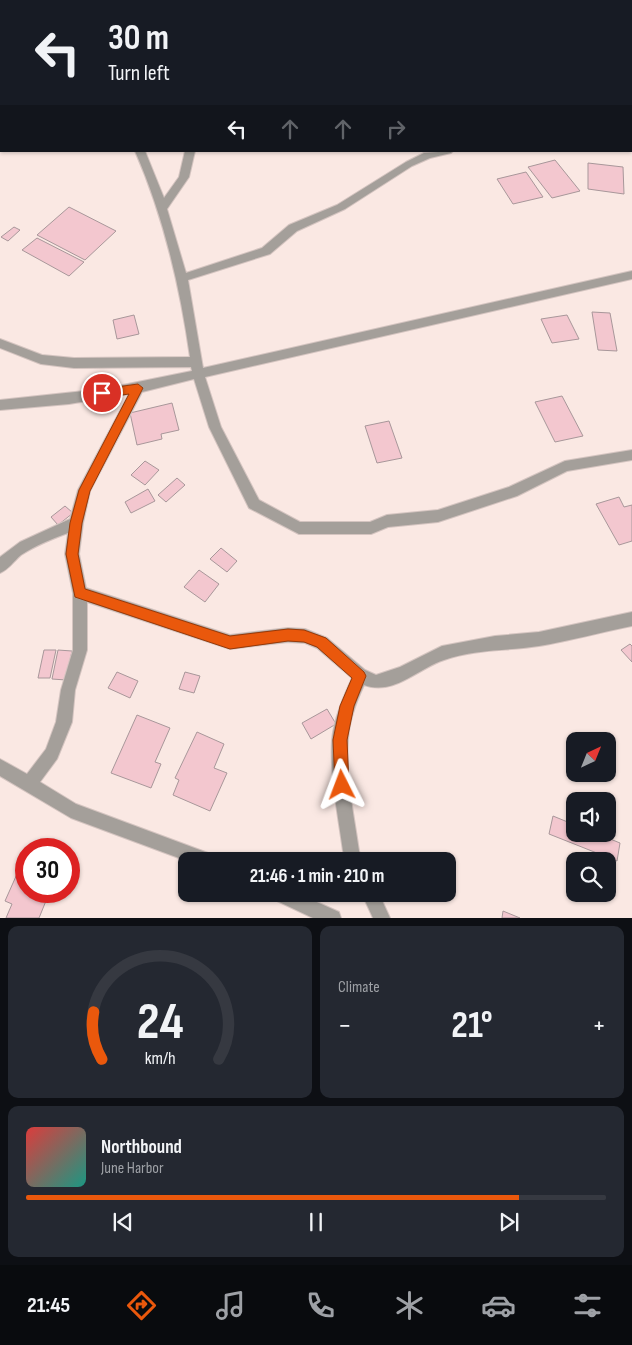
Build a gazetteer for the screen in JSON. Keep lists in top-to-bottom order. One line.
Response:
{"north":"top right","page":{"turn":["30 m","Turn left"],"limit":"30","trip":"21:46 · 1 min · 210 m","tile":"Climate","heat":["−","21°","+"],"song":["Northbound","June Harbor"],"tabs":"21:45","gauge":["24","km/h"]}}
